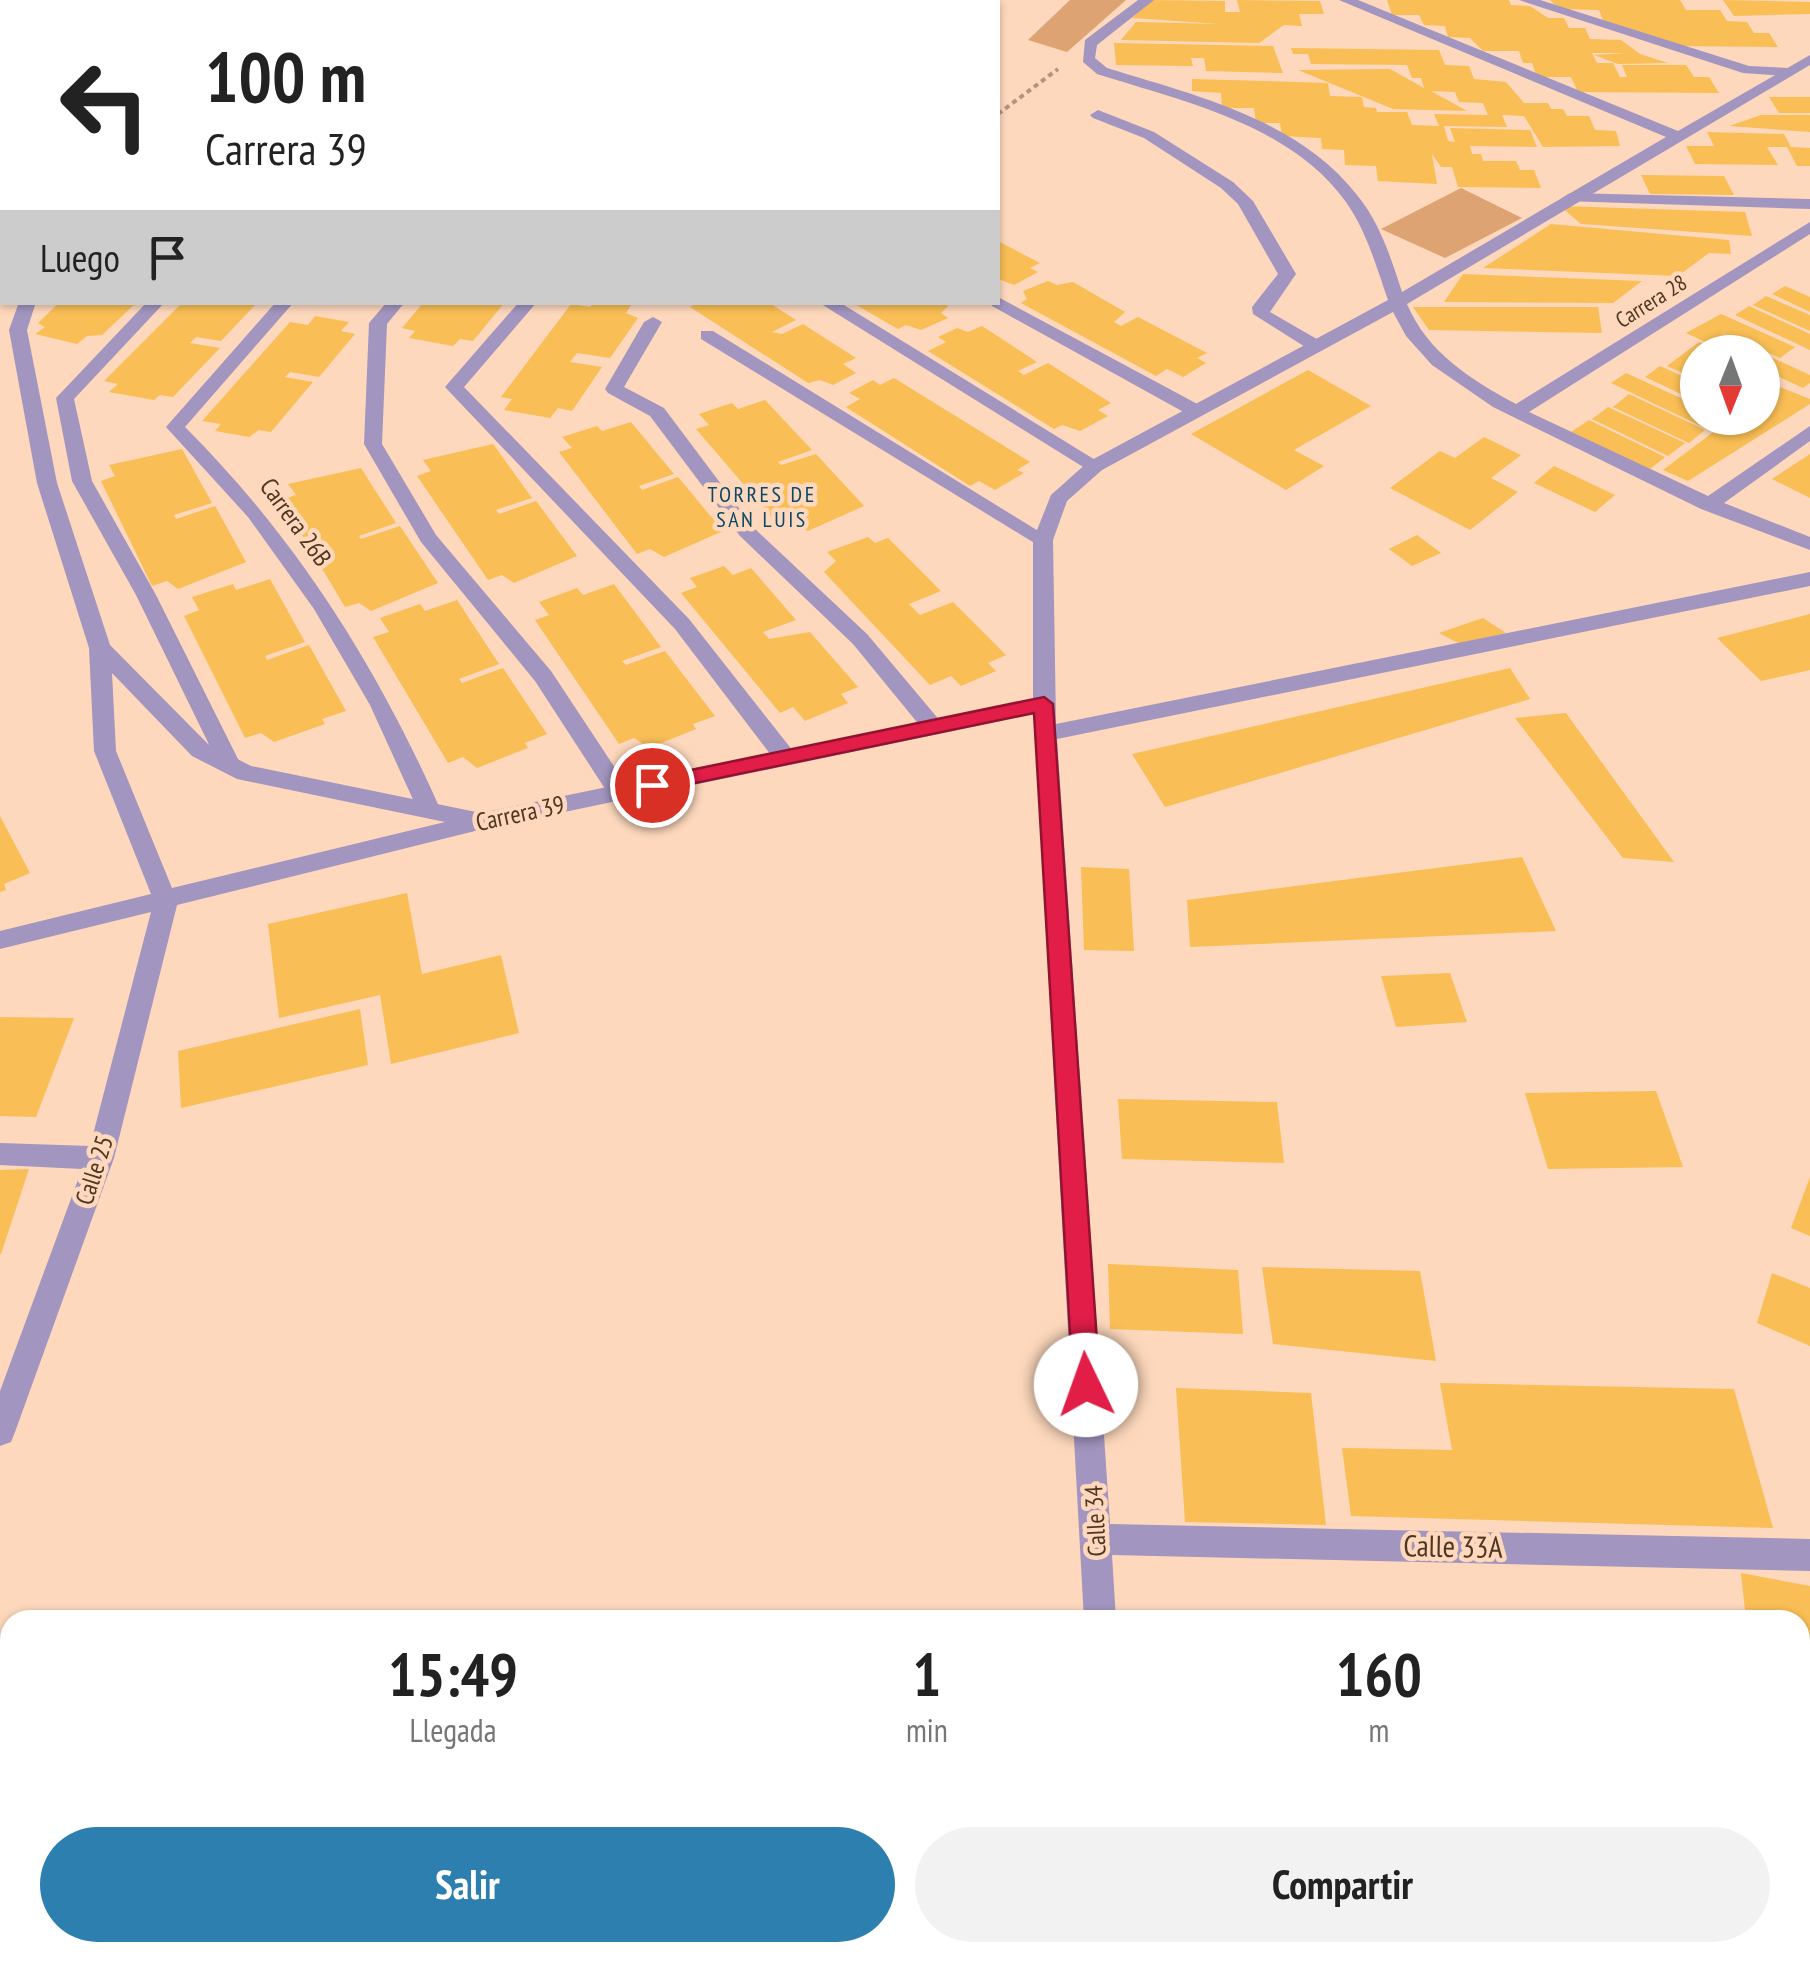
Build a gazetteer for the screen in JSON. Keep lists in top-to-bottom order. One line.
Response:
{"streets":{"street":["Carrera 28","Carrera 26B","Carrera 39","Calle 25","Calle 34","Calle 33A"]},"crossings":[["Carrera 39","Calle 25"],["Carrera 39","Calle 34"],["Calle 34","Calle 33A"]],"districts":["TORRES DE SAN LUIS"],"north":"bottom","page":{"turn":["100 m","Carrera 39"],"then":"Luego","eta":["15:49","Llegada","1","min","160","m"],"buttons":["Salir","Compartir"]}}
